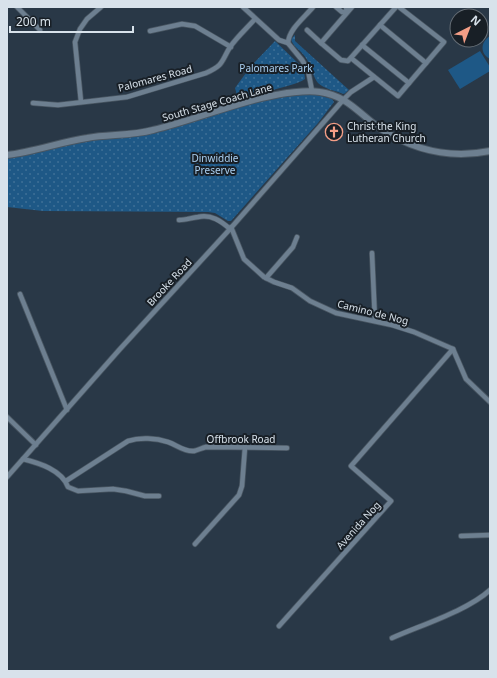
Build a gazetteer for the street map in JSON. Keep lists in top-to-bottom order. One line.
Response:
{"streets":{"main road":["South Stage Coach Lane"],"street":["Palomares Road","Brooke Road","Camino de Nog","Offbrook Road","Avenida Nog"]},"crossings":[["South Stage Coach Lane","Brooke Road"],["Brooke Road","Camino de Nog"],["Camino de Nog","Avenida Nog"]],"parks":["Palomares Park","Dinwiddie Preserve"],"places":{"church":["Christ the King Lutheran Church"]},"scale_bar":"200 m","north":"top right"}
